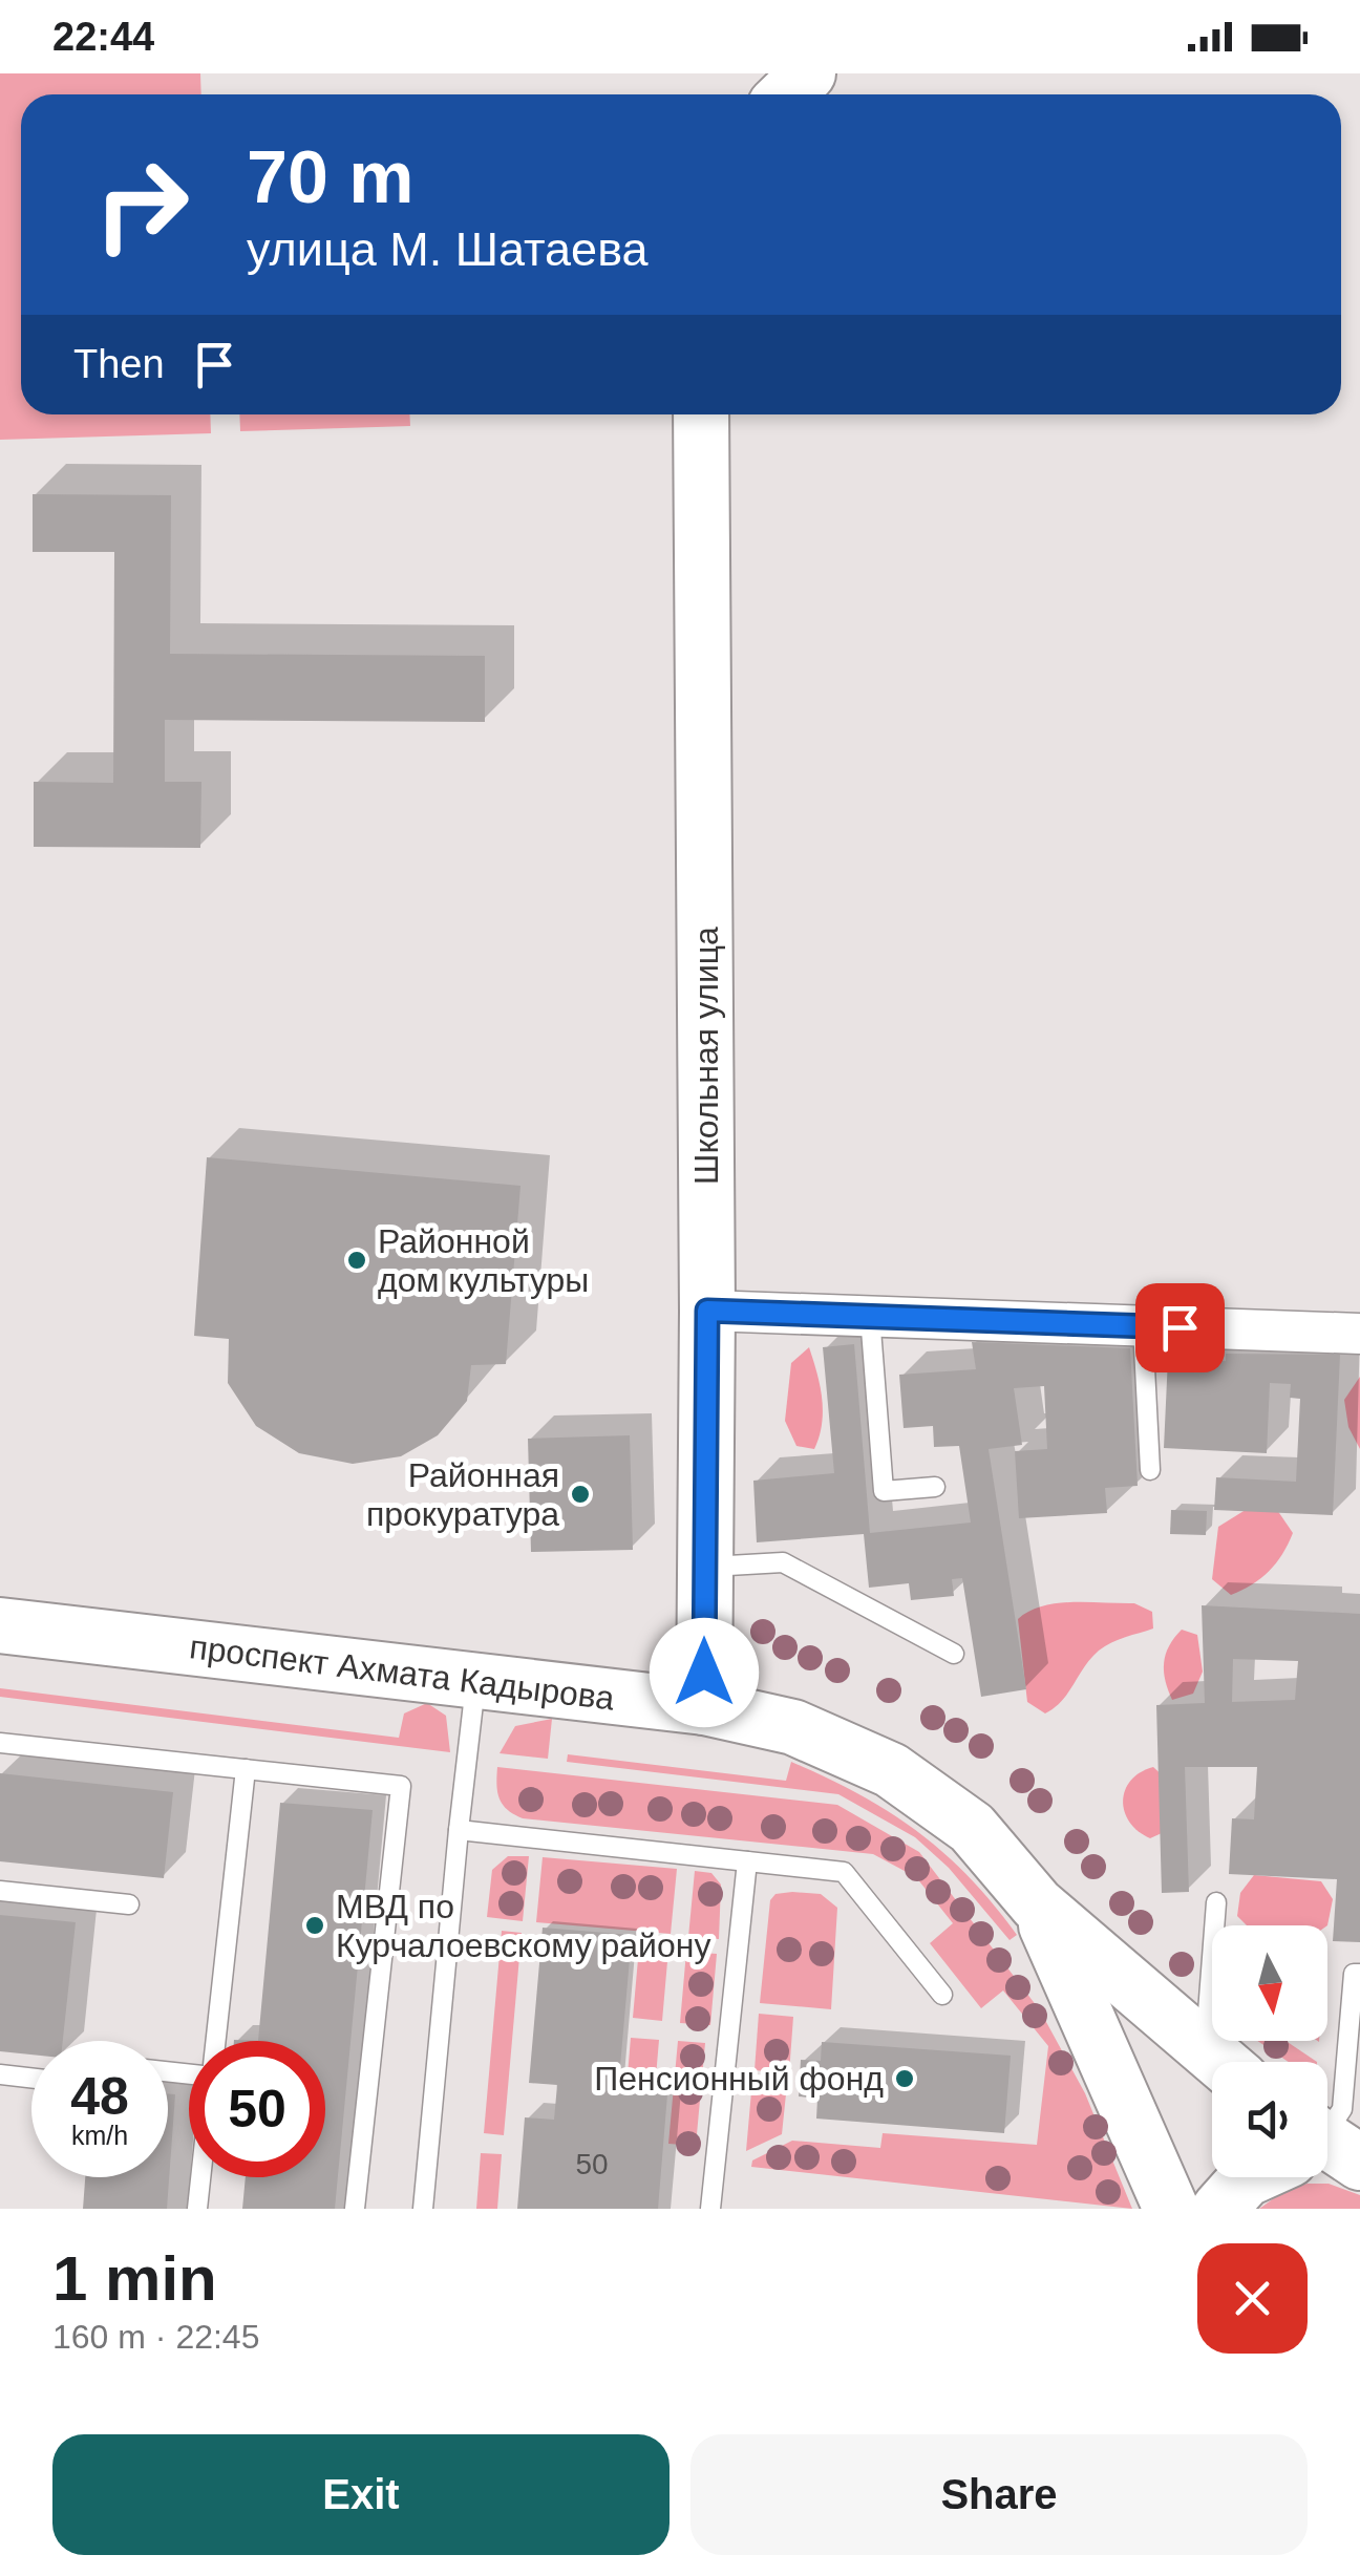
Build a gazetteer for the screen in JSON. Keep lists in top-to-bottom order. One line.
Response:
{"streets":{"main road":["Школьная улица","проспект Ахмата Кадырова"]},"crossings":[["Школьная улица","проспект Ахмата Кадырова"]],"places":["Районной дом культуры","Районная прокуратура","МВД по Курчалоевскому району","Пенсионный фонд"],"house_numbers":["50"],"north":"bottom","page":{"status":"22:44","turn":["70 m","улица М. Шатаева"],"then":"Then","speed":"48 km/h","limit":"50","heading":["1 min","160 m · 22:45"],"buttons":["Exit","Share"]}}
